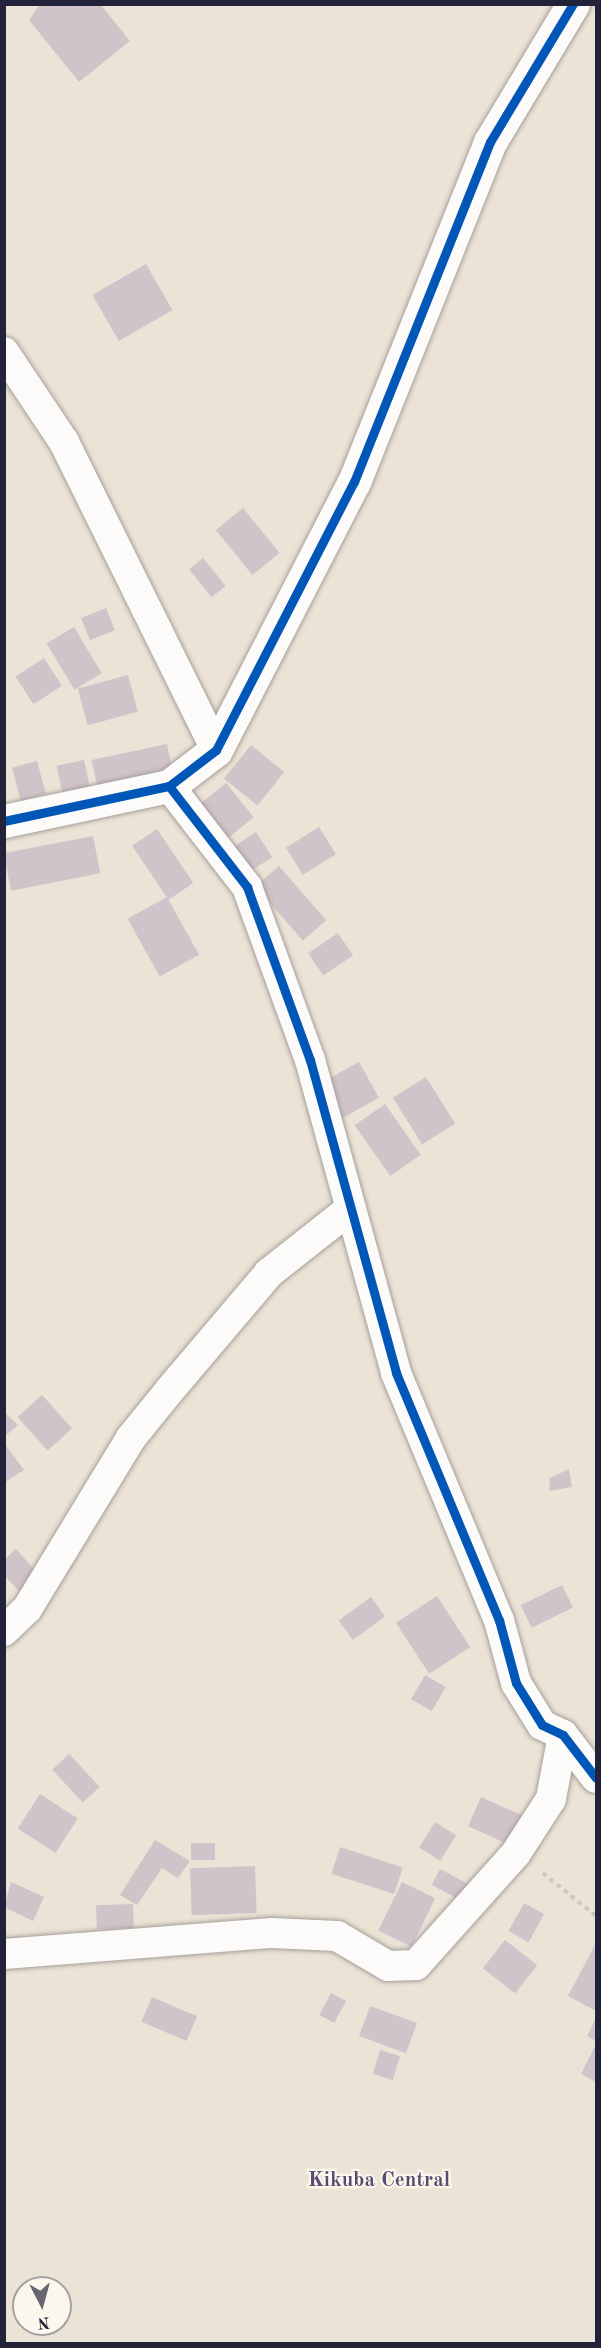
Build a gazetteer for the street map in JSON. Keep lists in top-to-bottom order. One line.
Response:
{"districts":["Kikuba Central"],"north":"bottom"}
